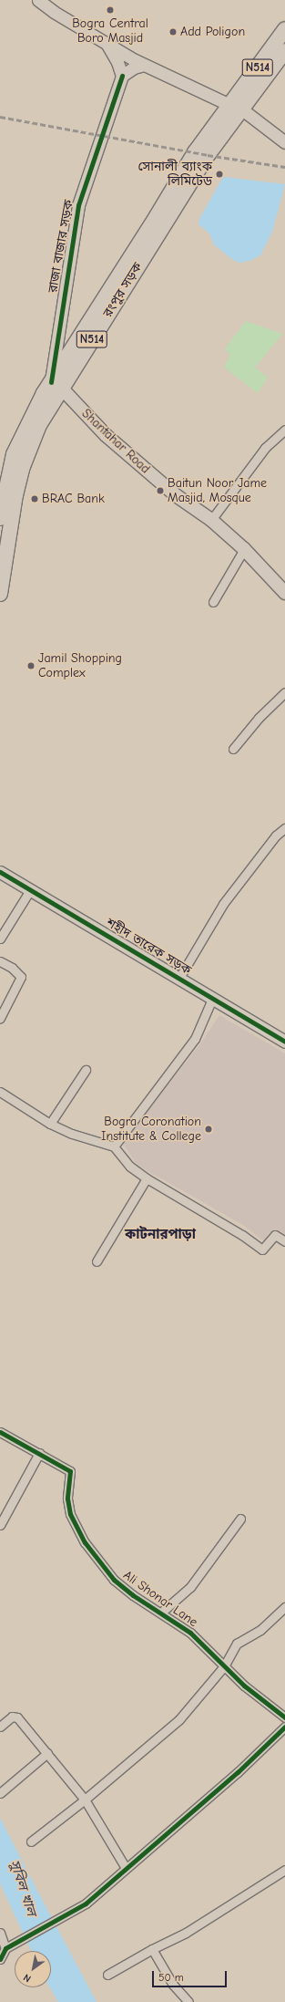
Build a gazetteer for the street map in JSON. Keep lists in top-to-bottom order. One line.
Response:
{"streets":{"highway":["N514","রংপুর সড়ক"],"main road":["Shantahar Road"],"street":["রাজা বাজার সড়ক","শহীদ তারেক সড়ক","Ali Shonar Lane"]},"crossings":[["রাজা বাজার সড়ক","রংপুর সড়ক"],["রাজা বাজার সড়ক","Shantahar Road"],["রংপুর সড়ক","Shantahar Road"]],"districts":["কাটনারপাড়া"],"water":["সুবিল খাল"],"places":["Bogra Central Boro Masjid","Add Poligon","সোনালী ব্যাংক লিমিটেড","Baitun Noor Jame Masjid, Mosque","BRAC Bank","Jamil Shopping Complex","Bogra Coronation Institute & College"],"scale_bar":"50 m","north":"bottom left"}
